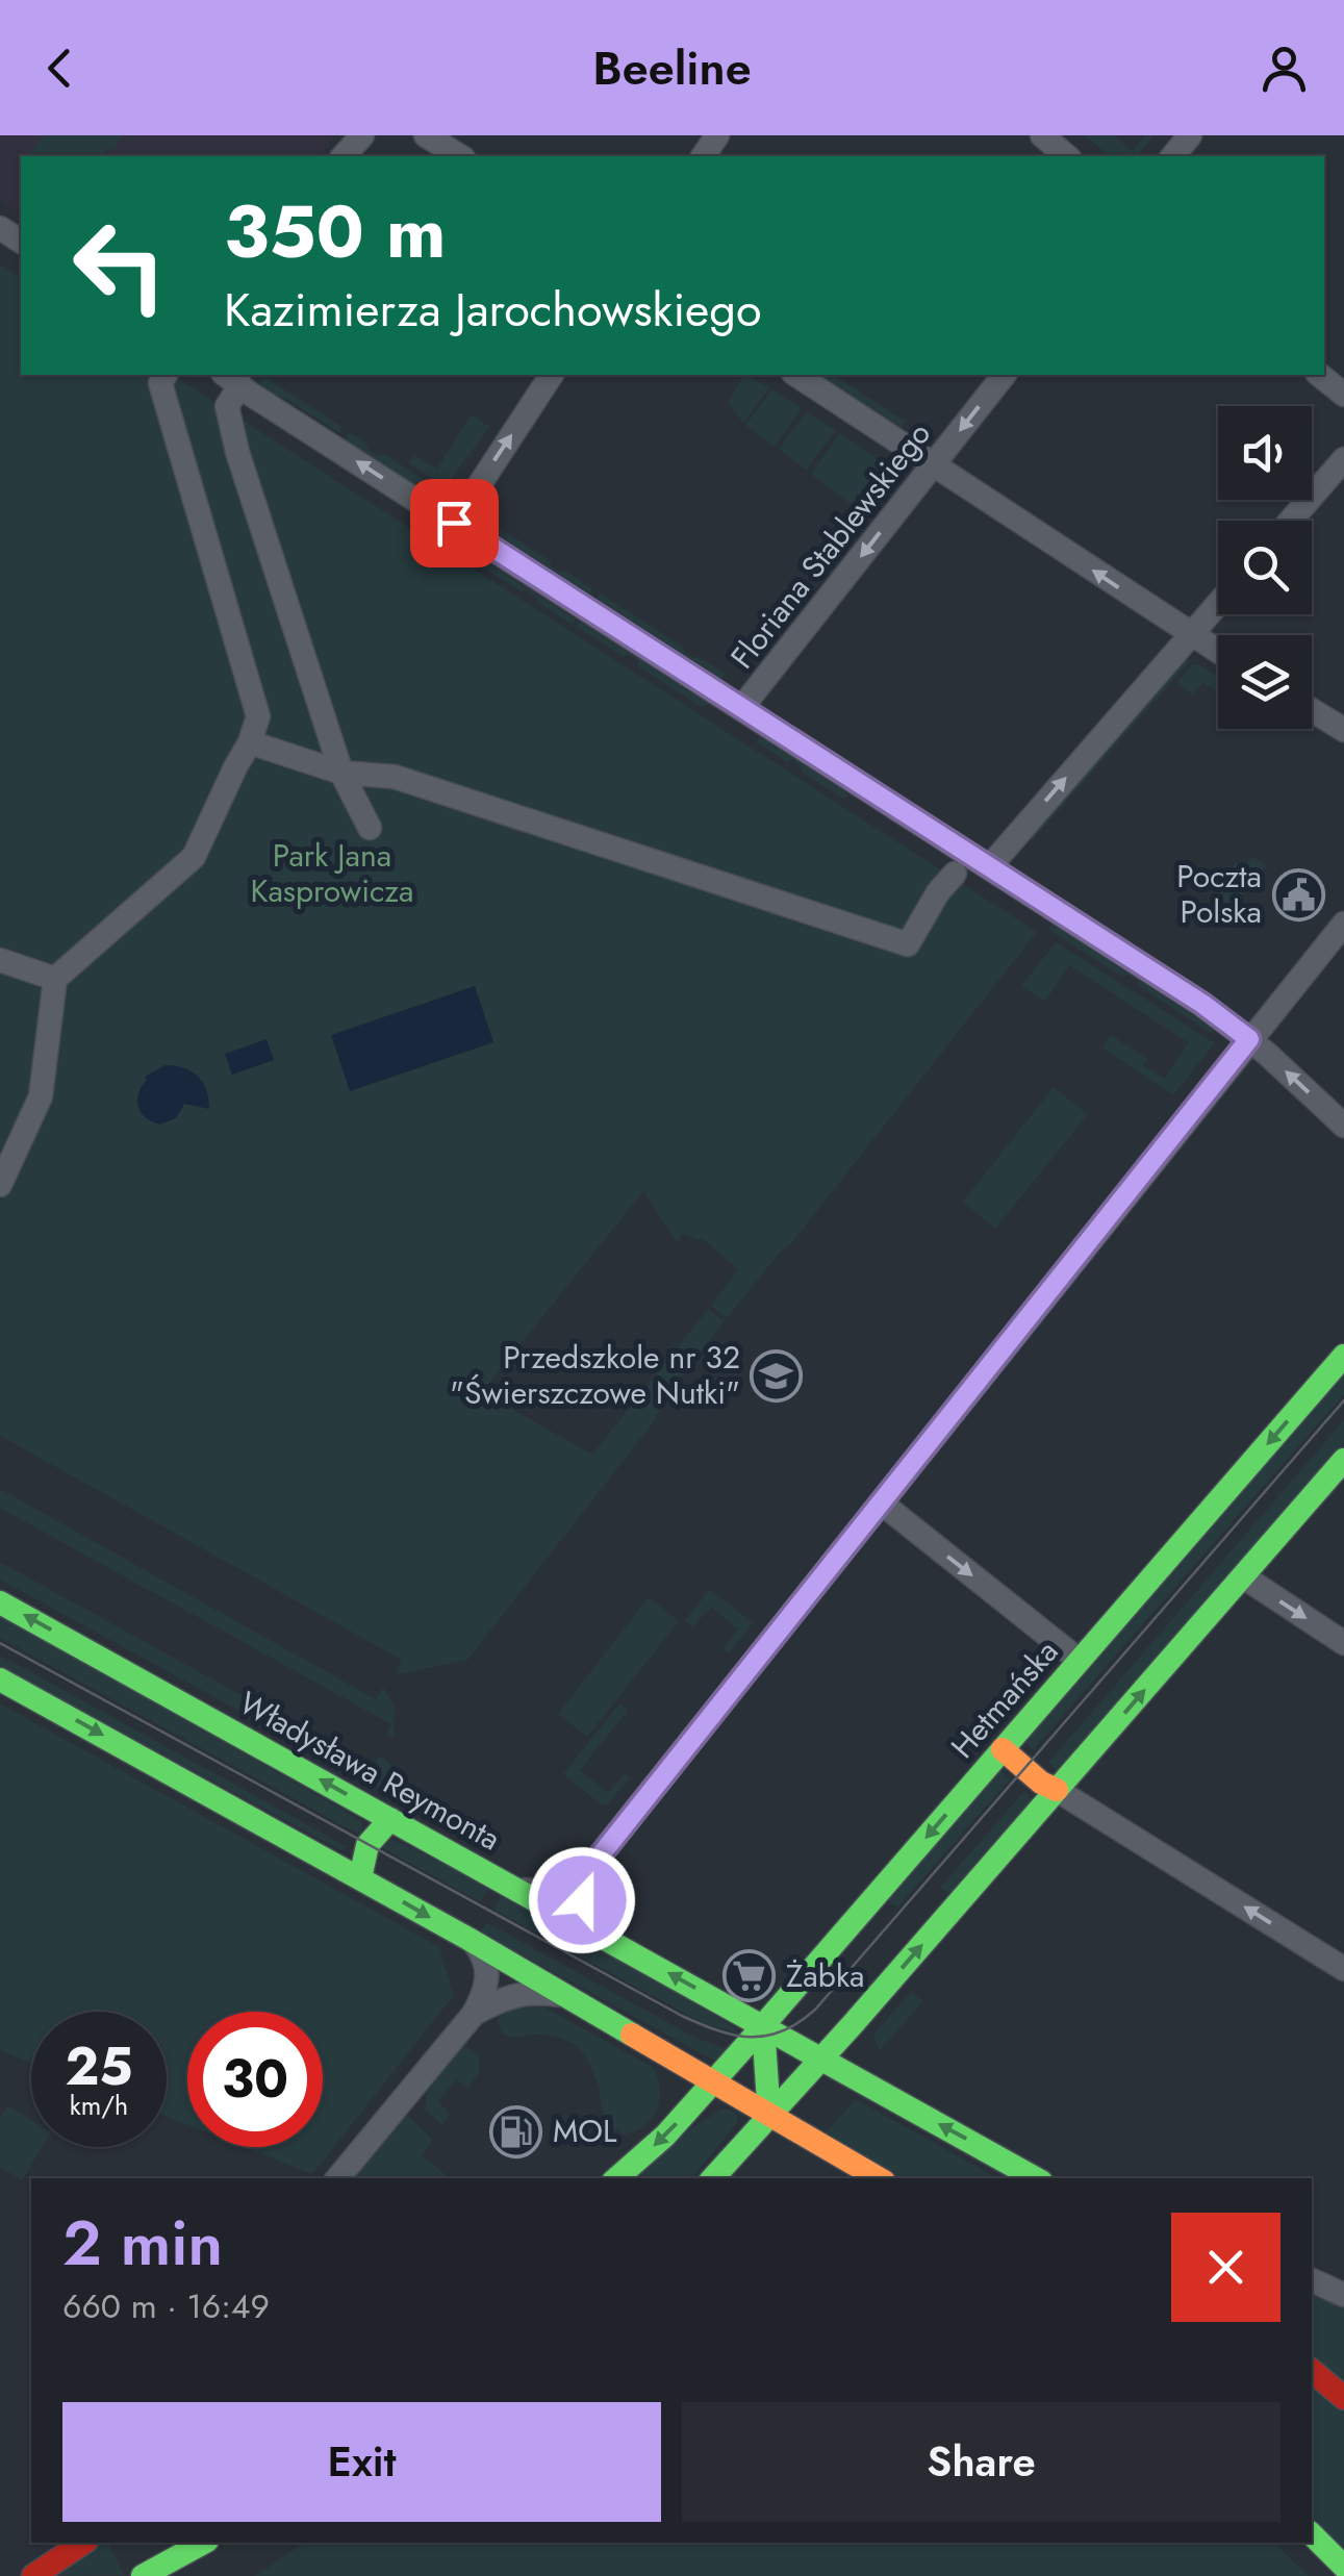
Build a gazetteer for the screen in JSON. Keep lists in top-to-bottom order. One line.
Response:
{"streets":{"main road":["Hetmańska","Władysława Reymonta"],"street":["Floriana Stablewskiego"]},"crossings":[["Hetmańska","Władysława Reymonta"]],"one_way":["Floriana Stablewskiego"],"parks":["Park Jana Kasprowicza"],"places":{"public building":["Poczta Polska"],"school or university":["Przedszkole nr 32 \"Świerszczowe Nutki\""],"supermarket":["Żabka"],"fuel station":["MOL"]},"page":{"header":"Beeline","turn":["350 m","Kazimierza Jarochowskiego"],"speed":"25 km/h","limit":"30","heading":["2 min","660 m · 16:49"],"buttons":["Exit","Share"]}}
